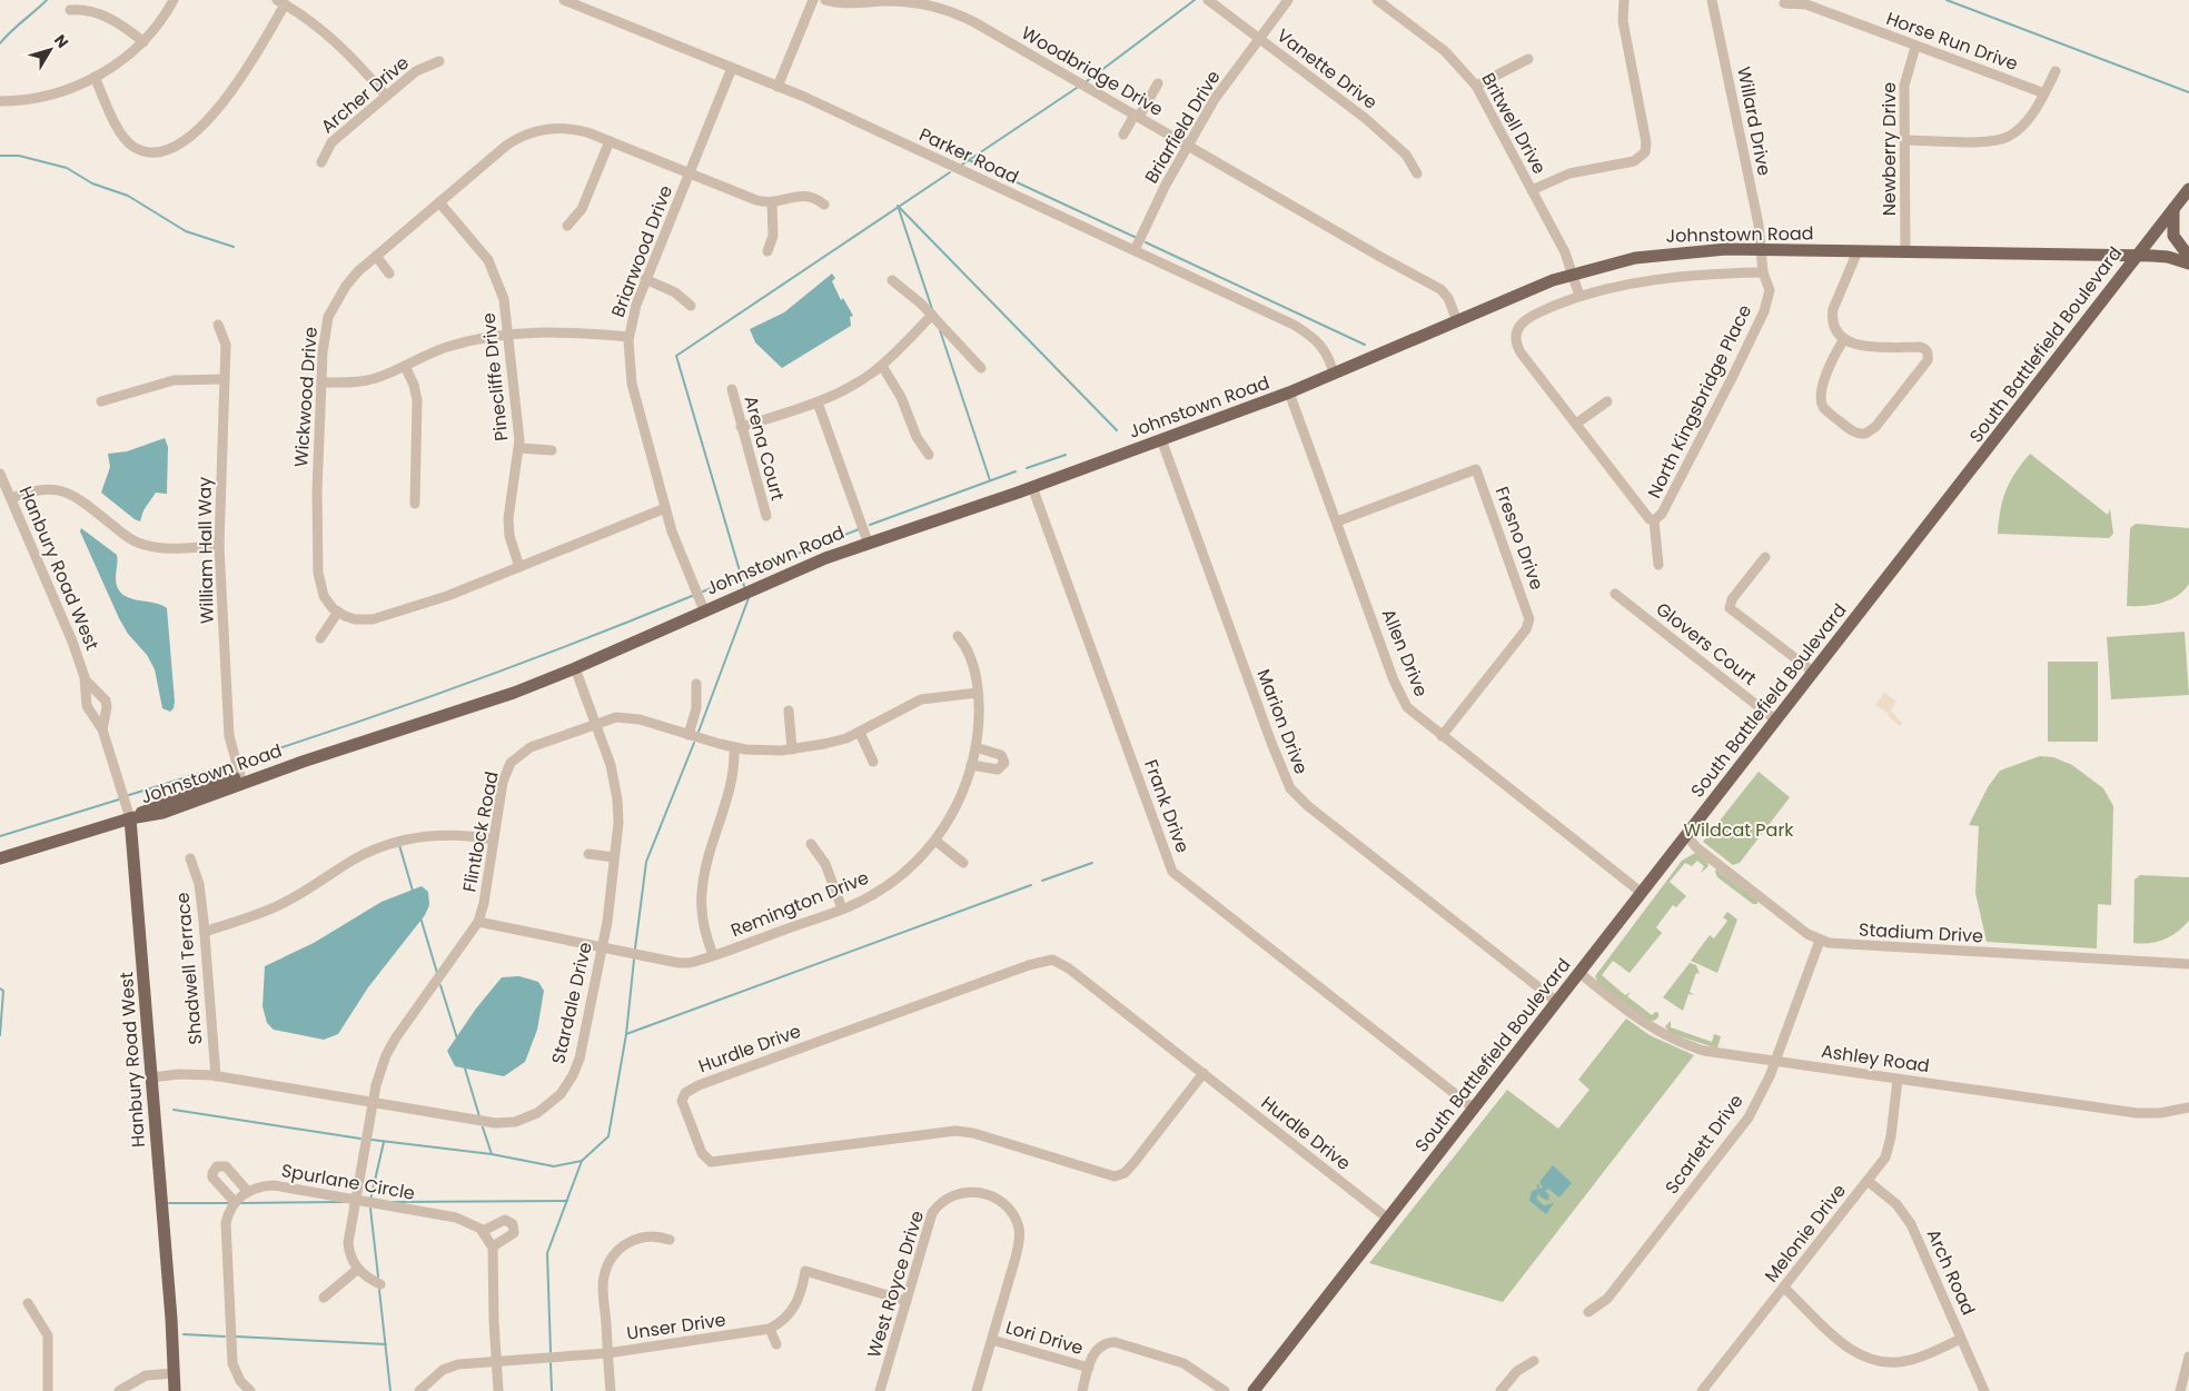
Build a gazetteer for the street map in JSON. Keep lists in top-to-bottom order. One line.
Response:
{"streets":{"main road":["Johnstown Road","South Battlefield Boulevard","Hanbury Road West"],"street":["Horse Run Drive","Vanette Drive","Woodbridge Drive","Archer Drive","Willard Drive","Britwell Drive","Briarfield Drive","Newberry Drive","Parker Road","Briarwood Drive","Pinecliffe Drive","Wickwood Drive","North Kingsbridge Place","Arena Court","Fresno Drive","William Hall Way","Glovers Court","Allen Drive","Marion Drive","Frank Drive","Flintlock Road","Remington Drive","Stadium Drive","Shadwell Terrace","Stardale Drive","Hurdle Drive","Ashley Road","Scarlett Drive","Spurlane Circle","Melonie Drive","Arch Road","West Royce Drive","Unser Drive","Lori Drive"]},"crossings":[["Horse Run Drive","Newberry Drive"],["Vanette Drive","Briarfield Drive"],["Woodbridge Drive","Briarfield Drive"],["Woodbridge Drive","Johnstown Road"],["Willard Drive","Johnstown Road"],["Willard Drive","North Kingsbridge Place"],["Britwell Drive","Johnstown Road"],["Briarfield Drive","Parker Road"],["Newberry Drive","Johnstown Road"],["Parker Road","Johnstown Road"],["Parker Road","Briarwood Drive"],["Johnstown Road","Briarwood Drive"],["Johnstown Road","South Battlefield Boulevard"],["Johnstown Road","North Kingsbridge Place"],["Johnstown Road","William Hall Way"],["Johnstown Road","Hanbury Road West"],["Johnstown Road","Allen Drive"],["Johnstown Road","Marion Drive"],["Johnstown Road","Frank Drive"],["Johnstown Road","Stardale Drive"],["Briarwood Drive","Wickwood Drive"],["South Battlefield Boulevard","Glovers Court"],["South Battlefield Boulevard","Allen Drive"],["South Battlefield Boulevard","Marion Drive"],["South Battlefield Boulevard","Frank Drive"],["South Battlefield Boulevard","Stadium Drive"],["South Battlefield Boulevard","Hurdle Drive"],["South Battlefield Boulevard","Ashley Road"],["Pinecliffe Drive","Wickwood Drive"],["Fresno Drive","Allen Drive"],["Hanbury Road West","Stardale Drive"],["Flintlock Road","Remington Drive"],["Flintlock Road","Stardale Drive"],["Flintlock Road","Spurlane Circle"],["Remington Drive","Stardale Drive"],["Stadium Drive","Scarlett Drive"],["Shadwell Terrace","Stardale Drive"],["Ashley Road","Scarlett Drive"],["Ashley Road","Melonie Drive"],["Spurlane Circle","Unser Drive"],["Melonie Drive","Arch Road"],["West Royce Drive","Unser Drive"],["West Royce Drive","Lori Drive"]],"parks":["Wildcat Park"],"north":"top right"}
